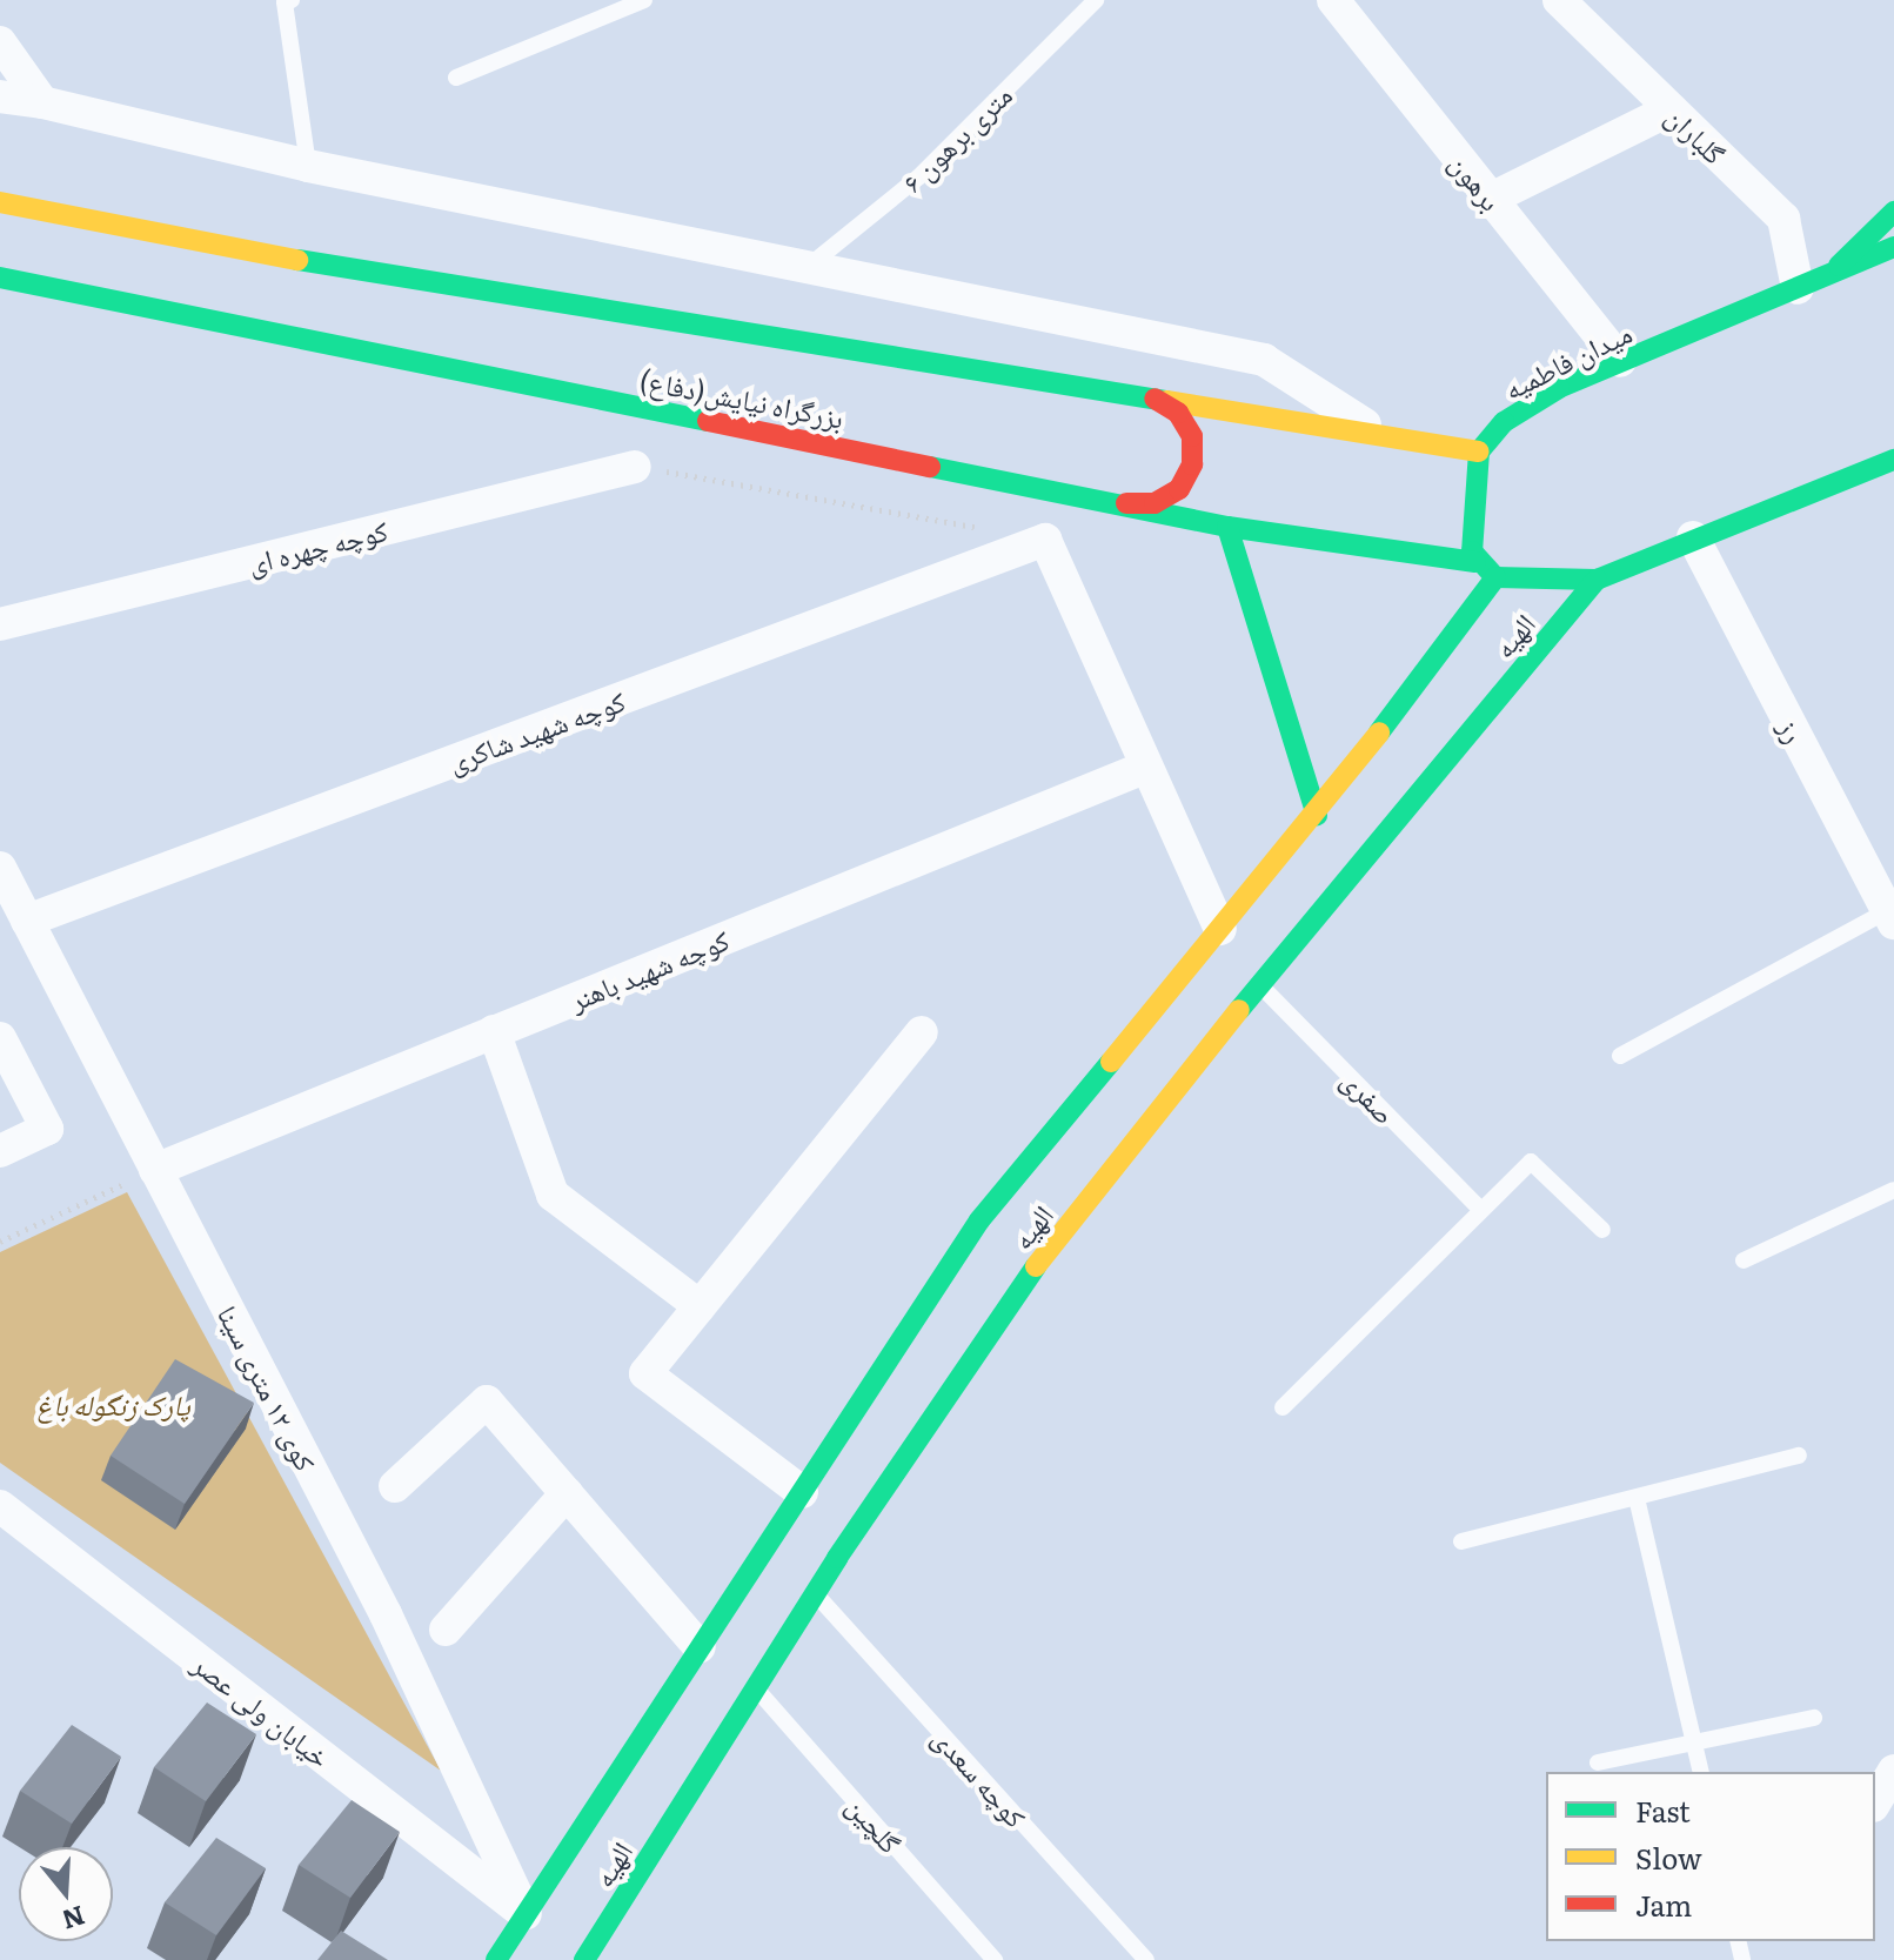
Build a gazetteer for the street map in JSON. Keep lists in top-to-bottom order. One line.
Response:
{"streets":{"main road":["میدان فاطمیه","بزرگراه نیایش(دفاع)","الهیه"],"street":["گلباران","برهون","کوچه چهره ای","کوچه شهید شاکری","رز","کوچه شهید باهنر","کوی ۱۲ متری سینا","خیابان ولی عصر"],"lane":["۶ متری برهون","صفری","کوچه سعدی","گلچین"]},"crossings":[["گلباران","میدان فاطمیه"],["برهون","میدان فاطمیه"],["الهیه","صفری"],["الهیه","کوی ۱۲ متری سینا"],["الهیه","خیابان ولی عصر"],["الهیه","کوچه سعدی"],["الهیه","گلچین"],["کوچه شهید شاکری","کوی ۱۲ متری سینا"],["کوچه شهید باهنر","کوی ۱۲ متری سینا"],["کوی ۱۲ متری سینا","خیابان ولی عصر"]],"parks":["پارک زنگوله باغ"],"legend":["Fast","Slow","Jam"],"north":"bottom"}
